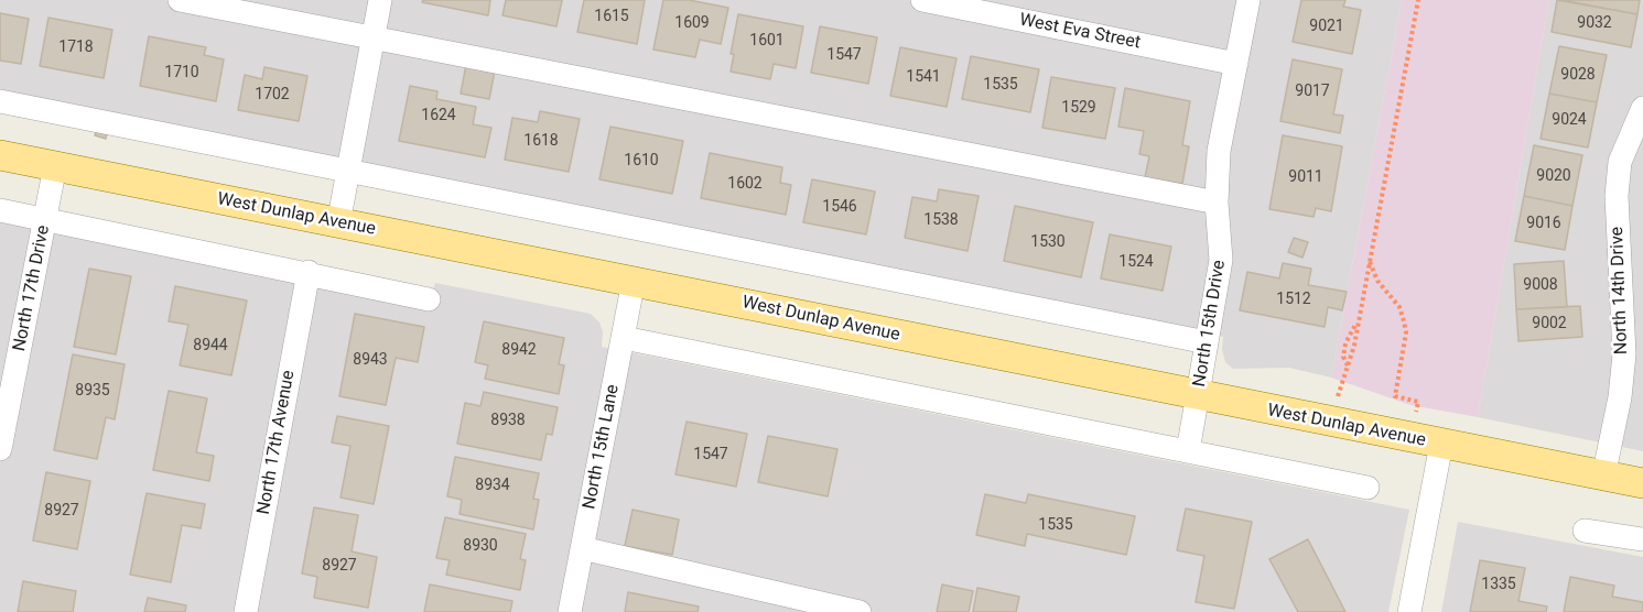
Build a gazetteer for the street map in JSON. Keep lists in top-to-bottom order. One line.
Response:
{"streets":{"main road":["West Dunlap Avenue"],"street":["West Eva Street","North 17th Drive","North 14th Drive","North 15th Drive","North 17th Avenue","North 15th Lane"]},"crossings":[["West Eva Street","North 15th Drive"],["West Dunlap Avenue","North 17th Drive"],["West Dunlap Avenue","North 14th Drive"],["West Dunlap Avenue","North 15th Drive"],["West Dunlap Avenue","North 15th Lane"]],"house_numbers":["1615","1609","9032","9021","1601","1718","1547","1710","9028","1541","1535","9017","1702","1529","1624","9024","1618","1610","9020","9011","1602","1546","1538","9016","1530","1524","9008","1512","9002","8944","8942","8943","8935","8938","1547","8934","8927","1535","8930","8927","1335"]}
